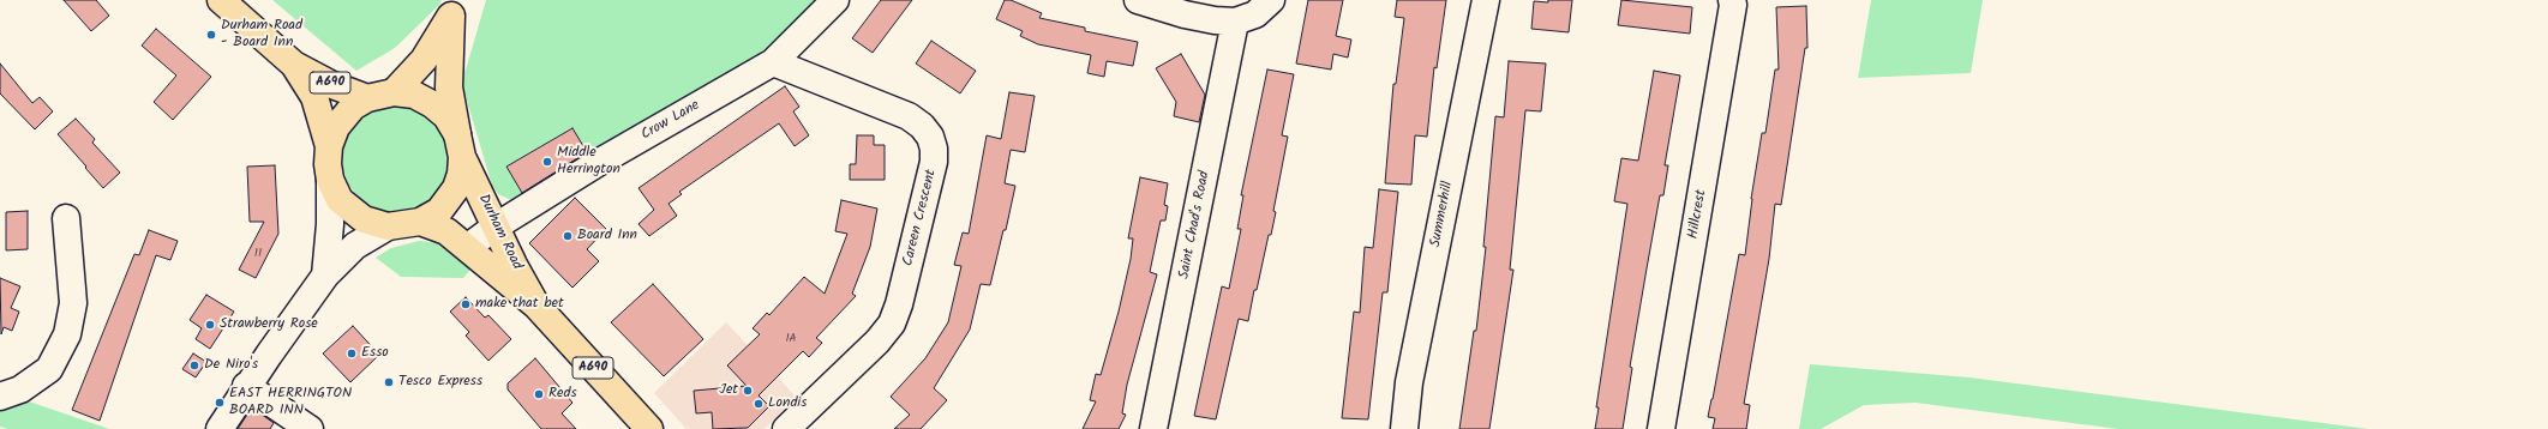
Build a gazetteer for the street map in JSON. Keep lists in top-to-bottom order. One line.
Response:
{"streets":{"main road":["A690","Durham Road"],"street":["Crow Lane","Summerhill","Hillcrest","Careen Crescent","Saint Chad's Road"]},"crossings":[["Crow Lane","Careen Crescent"],["Crow Lane","Durham Road"]],"places":["Durham Road - Board Inn","Middle Herrington","Board Inn","make that bet","Strawberry Rose","Esso","De Niro's","Tesco Express","Jet","Reds","EAST HERRINGTON BOARD INN","Londis"],"house_numbers":["11","1A"]}
